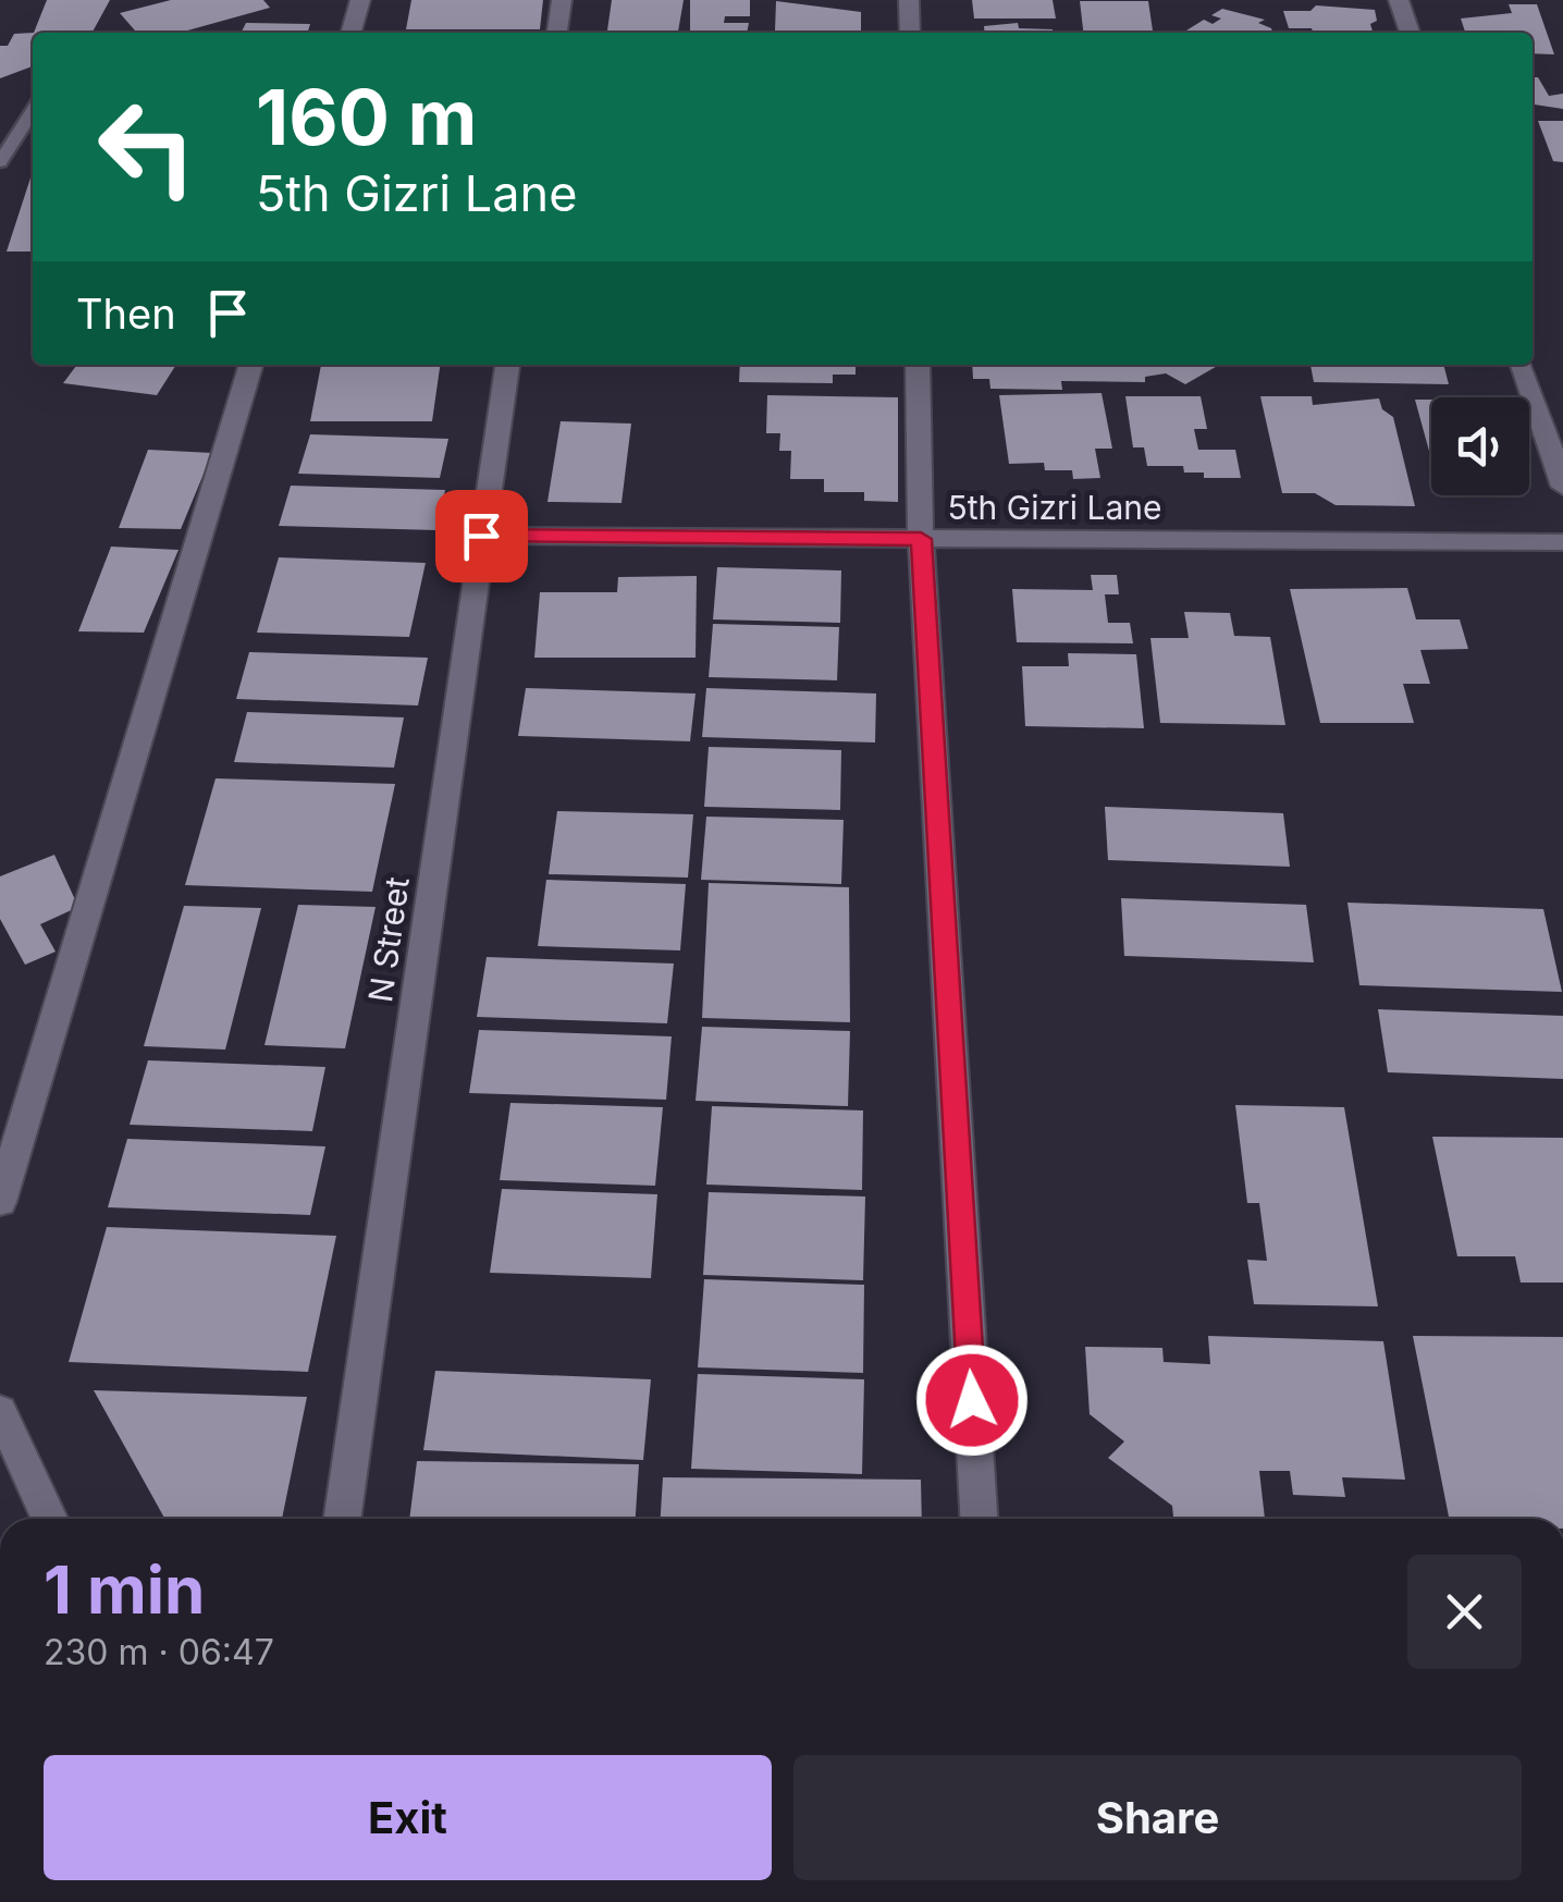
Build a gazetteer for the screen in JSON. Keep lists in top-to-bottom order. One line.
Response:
{"streets":{"street":["5th Gizri Lane","N Street"]},"crossings":[["5th Gizri Lane","N Street"]],"page":{"turn":["160 m","5th Gizri Lane"],"then":"Then","heading":["1 min","230 m · 06:47"],"buttons":["Exit","Share"]}}
